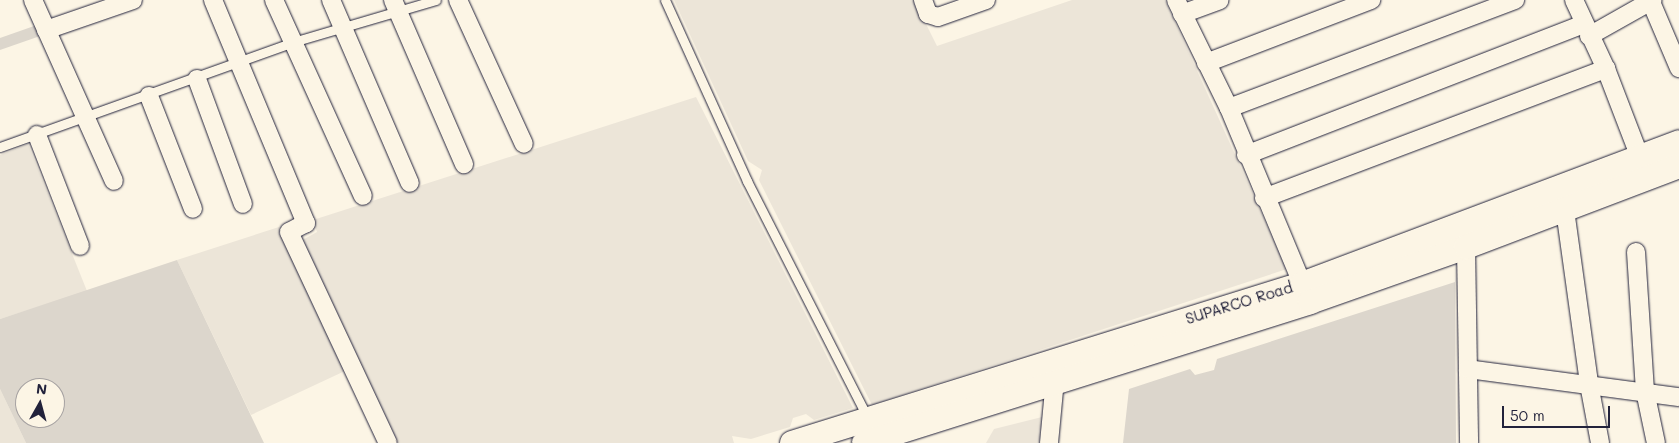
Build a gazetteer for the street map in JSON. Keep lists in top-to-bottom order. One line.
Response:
{"streets":{"street":["SUPARCO Road"]},"scale_bar":"50 m","north":"top"}
